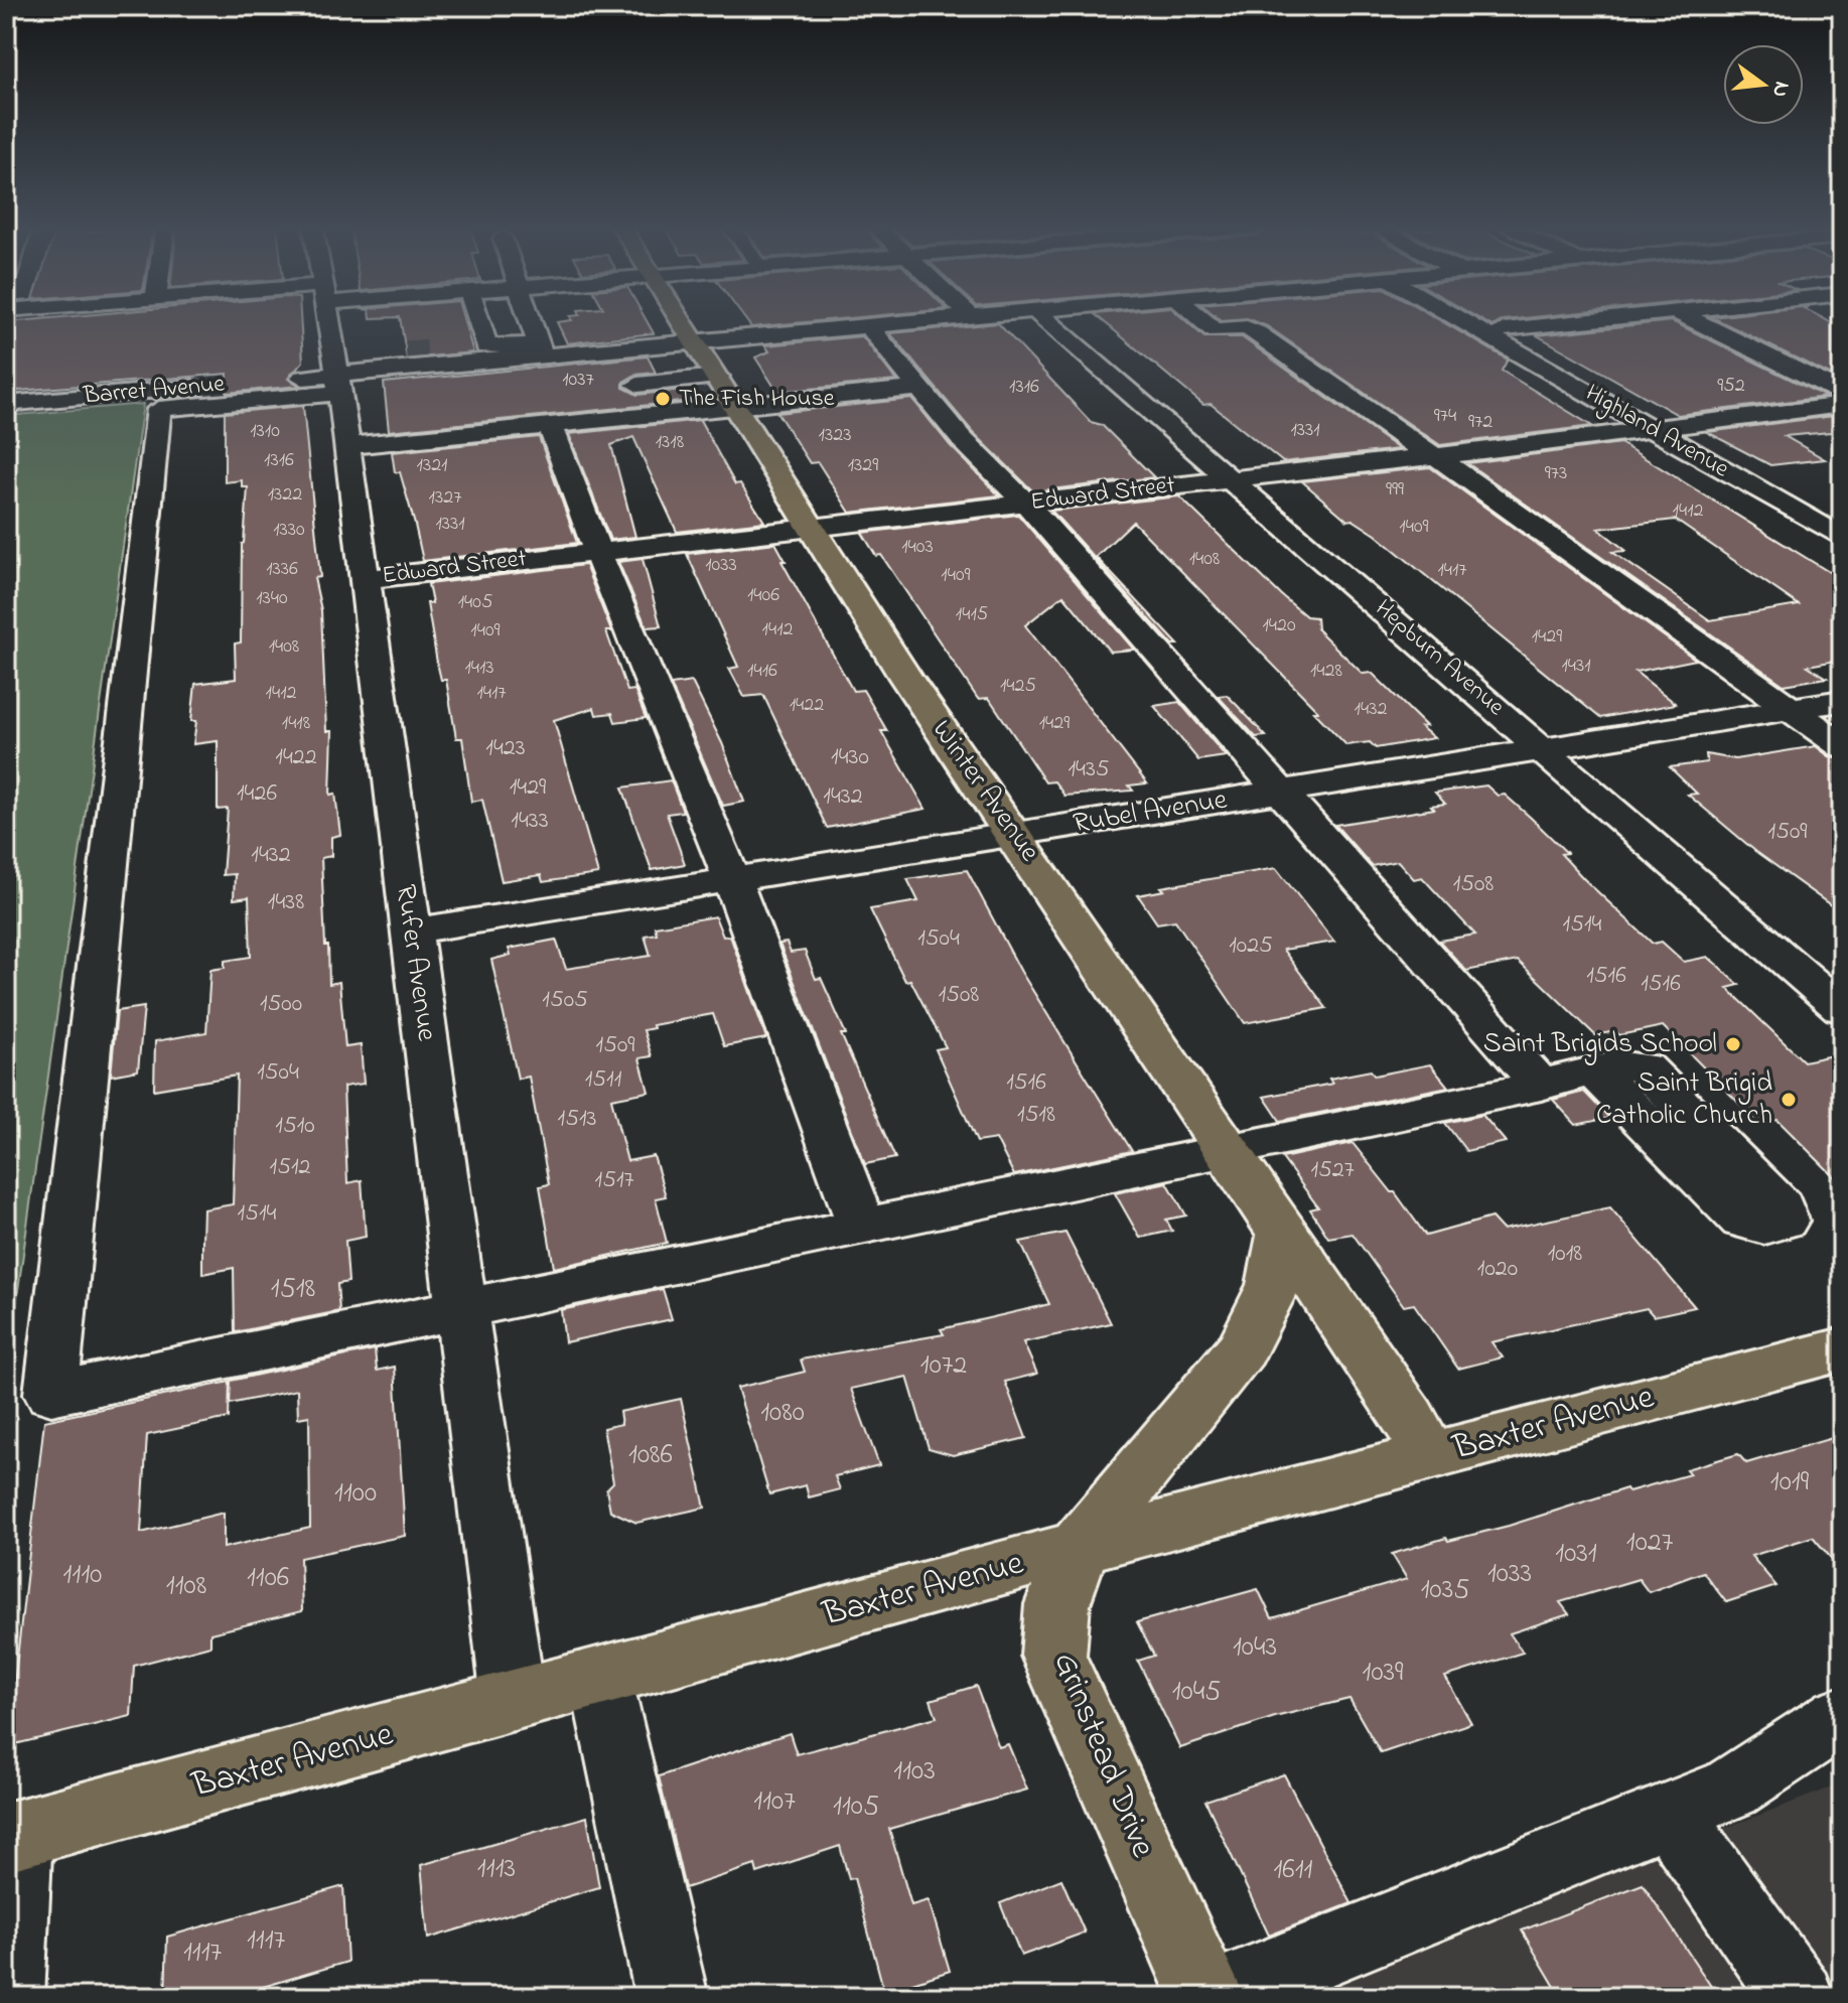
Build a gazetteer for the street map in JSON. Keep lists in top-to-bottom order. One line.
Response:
{"streets":{"main road":["Winter Avenue","Baxter Avenue","Grinstead Drive"],"street":["Barret Avenue","Highland Avenue","Edward Street","Hepburn Avenue","Rubel Avenue","Rufer Avenue"]},"crossings":[["Barret Avenue","Winter Avenue"],["Barret Avenue","Rufer Avenue"],["Highland Avenue","Edward Street"],["Edward Street","Hepburn Avenue"],["Edward Street","Winter Avenue"],["Edward Street","Rufer Avenue"],["Hepburn Avenue","Rubel Avenue"],["Winter Avenue","Rubel Avenue"],["Winter Avenue","Baxter Avenue"],["Winter Avenue","Grinstead Drive"],["Rubel Avenue","Rufer Avenue"],["Rufer Avenue","Baxter Avenue"],["Baxter Avenue","Grinstead Drive"]],"places":["The Fish House","Saint Brigids School","Saint Brigid Catholic Church"],"house_numbers":["1037","952","1316","974","972","1331","1310","1323","1318","1316","1321","1329","973","999","1322","1327","1412","1331","1409","1330","1403","1408","1033","1336","1417","1409","1406","1340","1405","1415","1420","1412","1409","1429","1408","1431","1413","1416","1428","1425","1412","1417","1422","1432","1418","1429","1423","1422","1430","1435","1429","1426","1432","1433","1509","1432","1508","1438","1514","1504","1025","1516","1516","1508","1505","1500","1509","1504","1511","1516","1518","1513","1510","1512","1527","1517","1514","1018","1020","1518","1072","1080","1086","1019","1100","1027","1031","1033","1110","1106","1108","1035","1043","1039","1045","1103","1107","1105","1113","1611","1117","1117"],"north":"right"}
